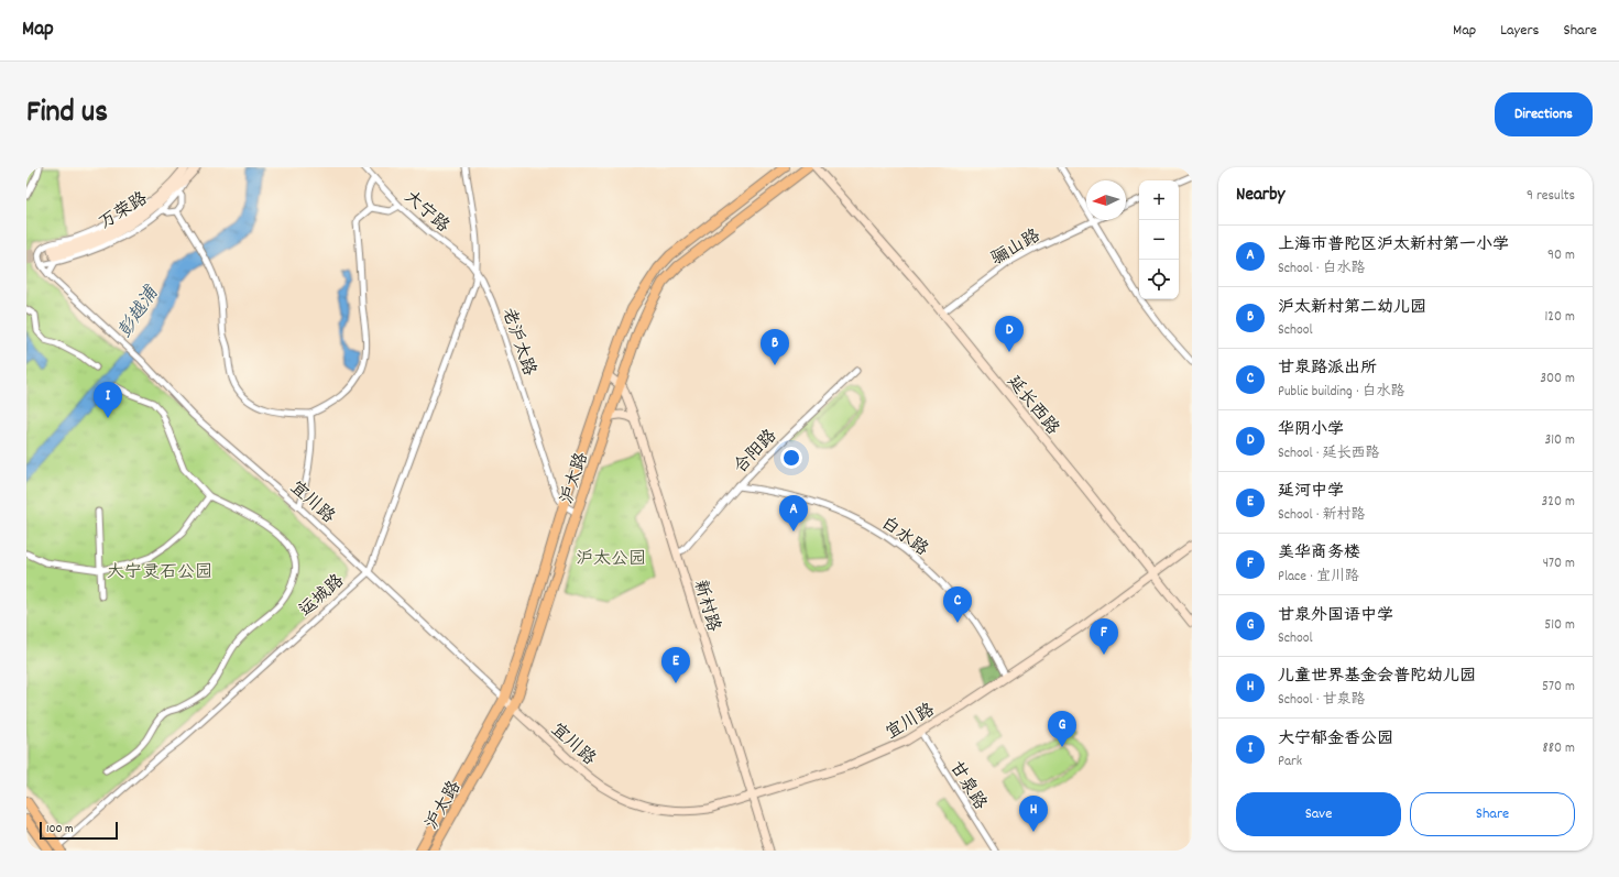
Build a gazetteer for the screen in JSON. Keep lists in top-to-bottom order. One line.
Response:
{"streets":{"main road":["沪太路"],"street":["万荣路","大宁路","骊山路","老沪太路","延长西路","合阳路","宜川路","白水路","运城路","新村路","甘泉路"]},"crossings":[["大宁路","老沪太路"],["大宁路","运城路"],["骊山路","延长西路"],["老沪太路","沪太路"],["老沪太路","运城路"],["延长西路","宜川路"],["合阳路","白水路"],["合阳路","新村路"],["沪太路","宜川路"],["沪太路","新村路"],["宜川路","白水路"],["宜川路","运城路"],["宜川路","新村路"],["宜川路","甘泉路"]],"water":["彭越浦"],"parks":["沪太公园","大宁灵石公园"],"scale_bar":"100 m","north":"left","page":{"header":"Map","nav":["Map","Layers","Share"],"title":"Find us","buttons":["Directions",["Save","Share"]],"heading":["Nearby","9 results"],"map_buttons":["+","−"],"list":[{"mark":"A","name":"上海市普陀区沪太新村第一小学","note":"School · 白水路","value":"90 m"},{"mark":"B","name":"沪太新村第二幼儿园","note":"School","value":"120 m"},{"mark":"C","name":"甘泉路派出所","note":"Public building · 白水路","value":"300 m"},{"mark":"D","name":"华阴小学","note":"School · 延长西路","value":"310 m"},{"mark":"E","name":"延河中学","note":"School · 新村路","value":"320 m"},{"mark":"F","name":"美华商务楼","note":"Place · 宜川路","value":"470 m"},{"mark":"G","name":"甘泉外国语中学","note":"School","value":"510 m"},{"mark":"H","name":"儿童世界基金会普陀幼儿园","note":"School · 甘泉路","value":"570 m"},{"mark":"I","name":"大宁郁金香公园","note":"Park","value":"880 m"}],"pins":["D","B","I","A","C","F","E","G","H"],"scale":"100 m"}}
